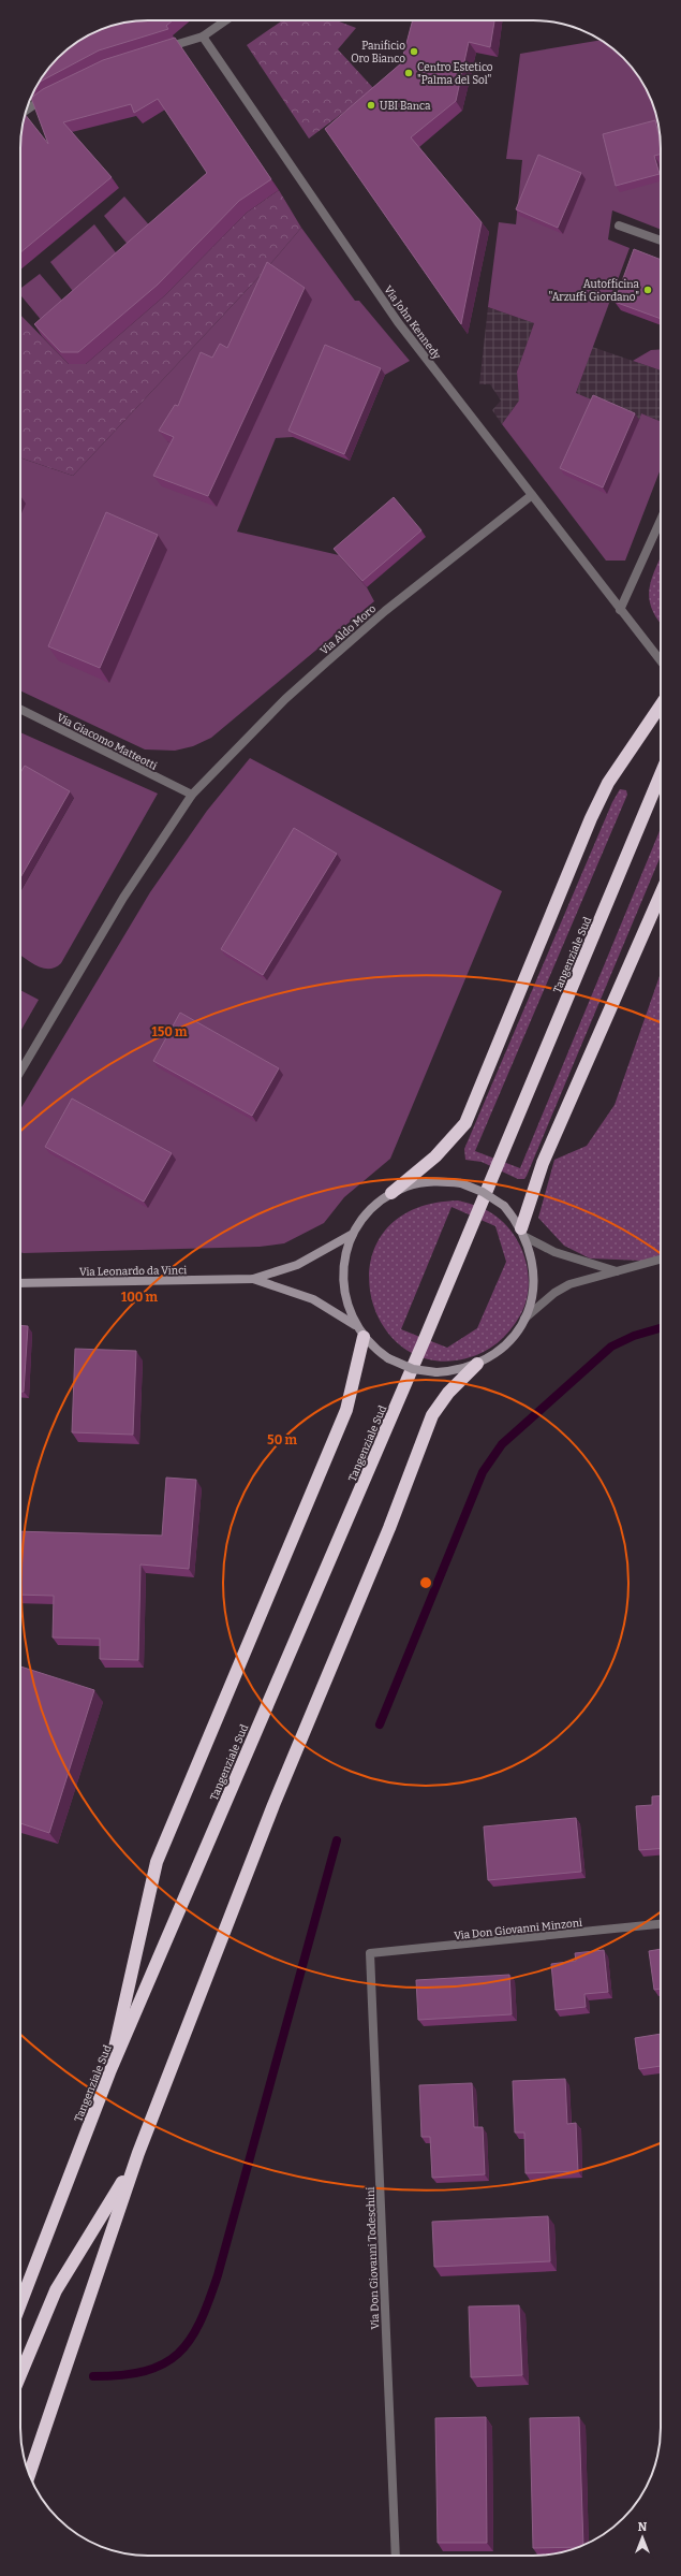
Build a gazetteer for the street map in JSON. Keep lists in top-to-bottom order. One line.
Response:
{"streets":{"highway":["Tangenziale Sud"],"street":["Via John Kennedy","Via Aldo Moro","Via Giacomo Matteotti","Via Leonardo da Vinci","Via Don Giovanni Minzoni","Via Don Giovanni Todeschini"]},"crossings":[["Via John Kennedy","Via Aldo Moro"],["Via Aldo Moro","Via Giacomo Matteotti"],["Via Don Giovanni Minzoni","Via Don Giovanni Todeschini"]],"places":["Panificio Oro Bianco","Centro Estetico \"Palma del Sol\"","UBI Banca","Autofficina \"Arzuffi Giordano\""],"north":"top","rings":["150 m","100 m","50 m"]}
